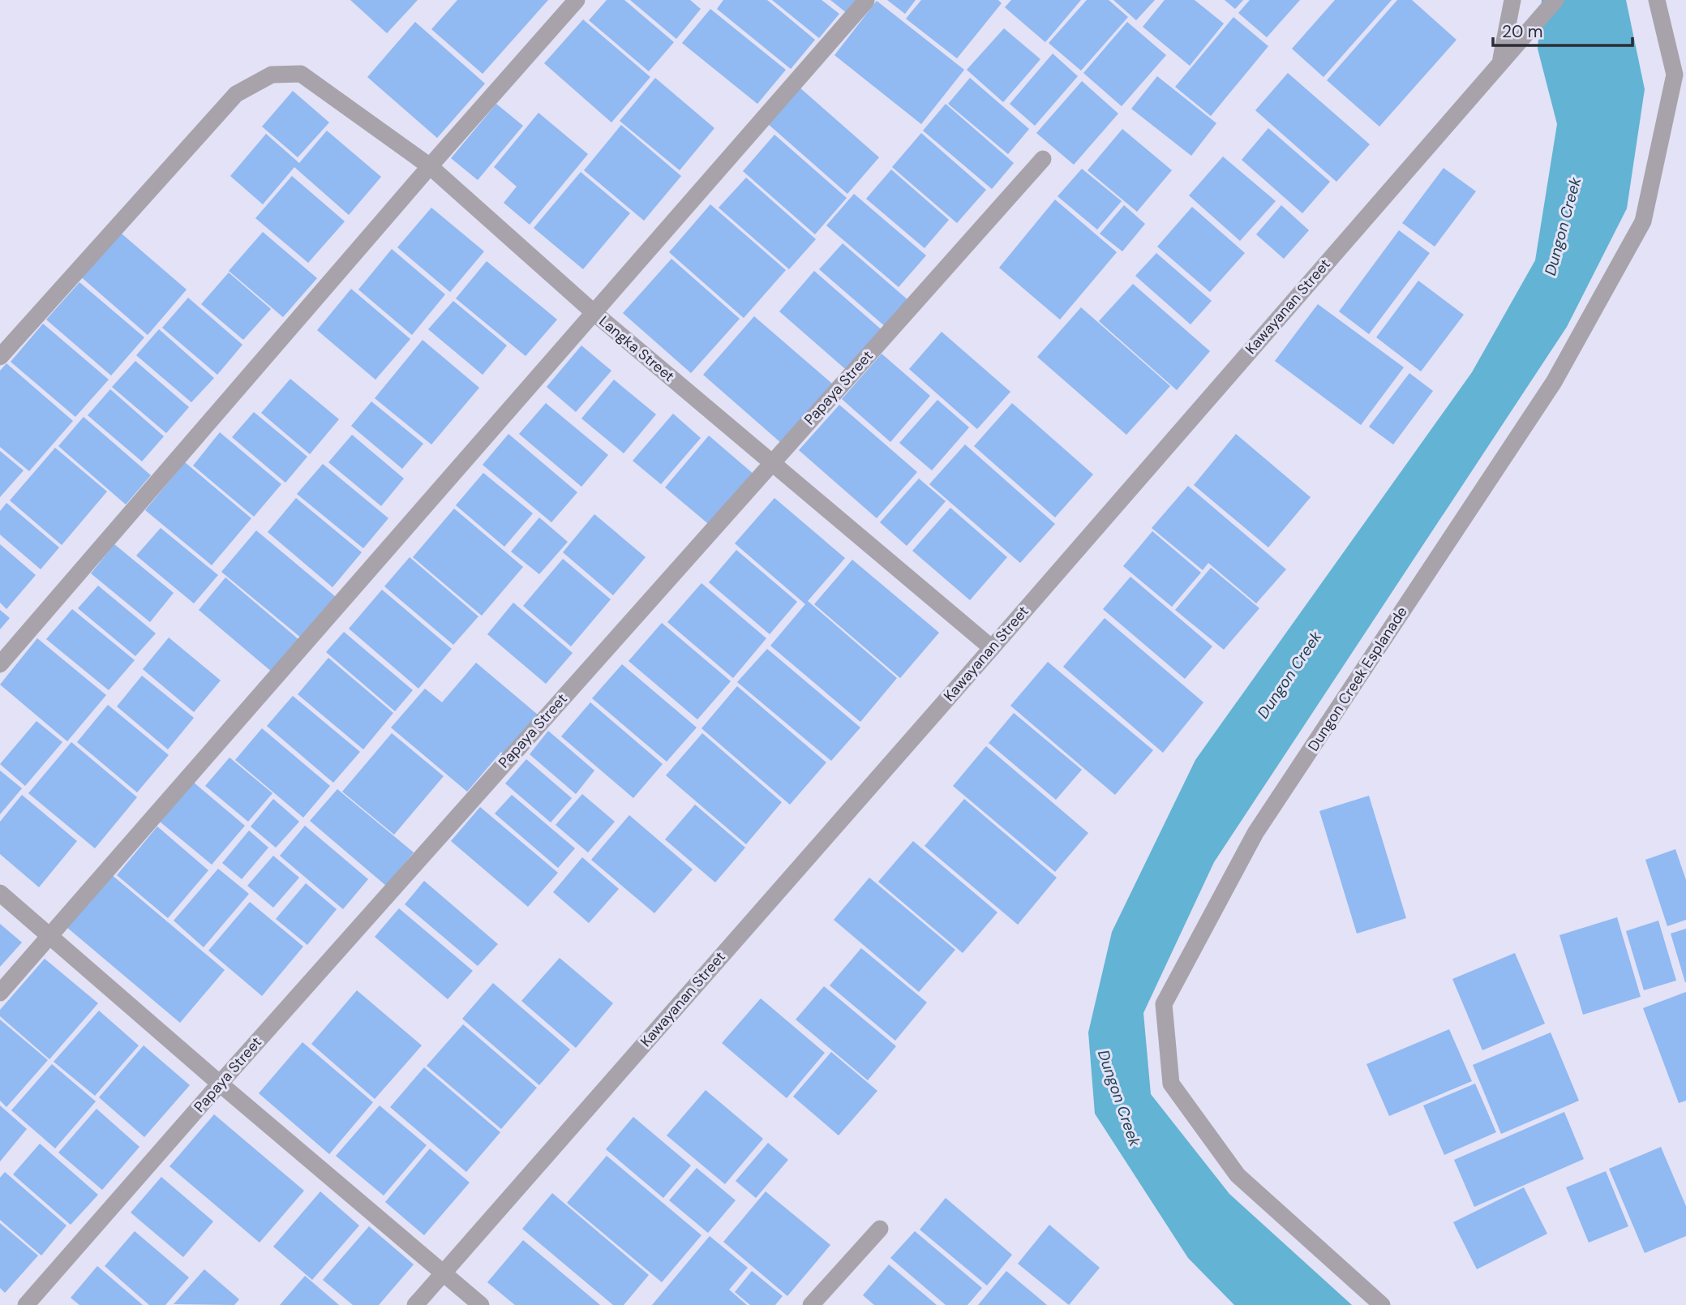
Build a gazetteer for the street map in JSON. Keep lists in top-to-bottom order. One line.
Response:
{"streets":{"street":["Kawayanan Street","Langka Street","Papaya Street","Dungon Creek Esplanade"]},"crossings":[["Kawayanan Street","Langka Street"],["Langka Street","Papaya Street"]],"water":["Dungon Creek"],"scale_bar":"20 m"}
